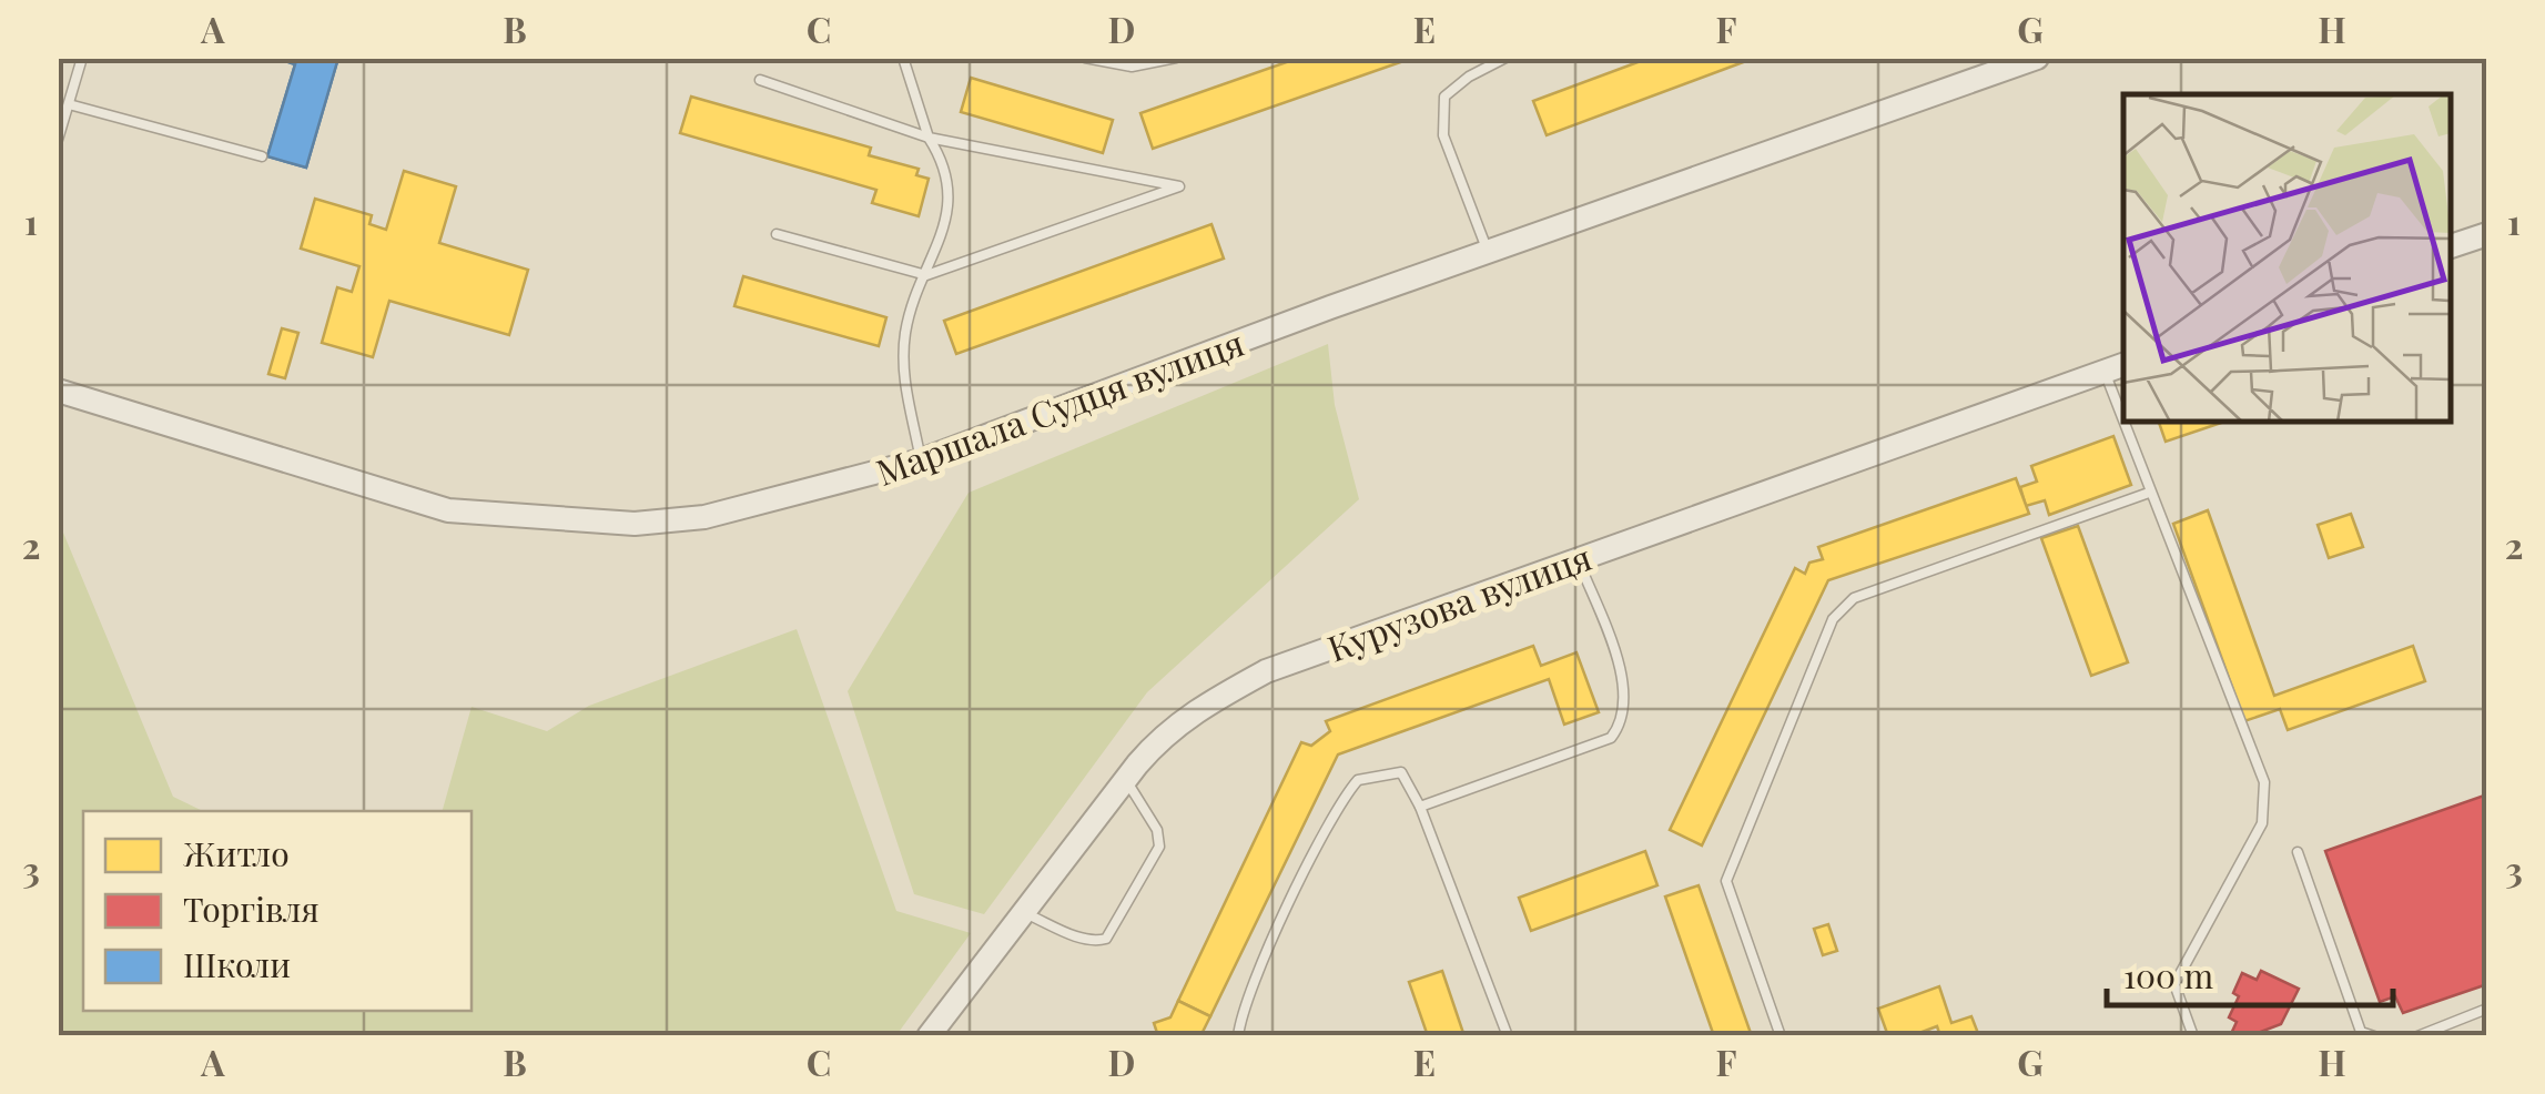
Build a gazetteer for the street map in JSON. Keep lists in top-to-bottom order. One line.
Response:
{"streets":{"street":["Маршала Судця вулиця","Курузова вулиця"]},"legend":["Житло","Торгівля","Школи"],"scale_bar":"100 m","grid":{"columns":["A","B","C","D","E","F","G","H"],"rows":["1","2","3"]}}
